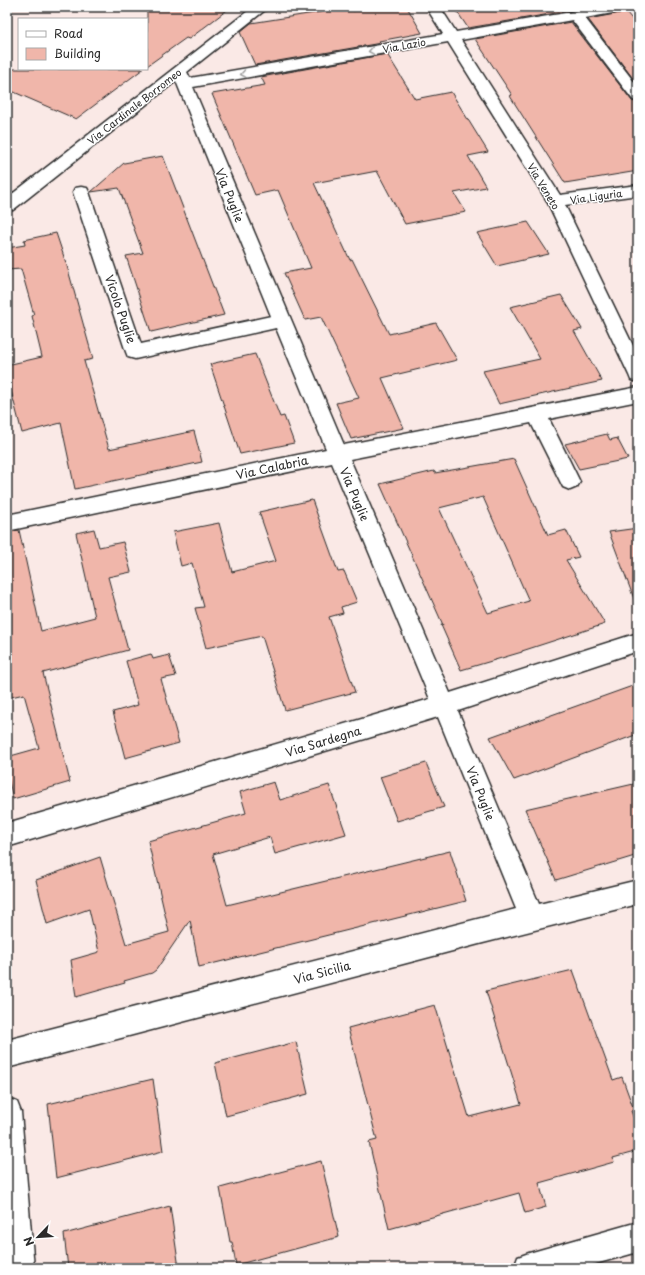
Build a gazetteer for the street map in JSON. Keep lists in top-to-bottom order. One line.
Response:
{"streets":{"street":["Via Lazio","Via Cardinale Borromeo","Via Veneto","Via Puglie","Via Liguria","Vicolo Puglie","Via Calabria","Via Sardegna","Via Sicilia"]},"crossings":[["Via Lazio","Via Cardinale Borromeo"],["Via Lazio","Via Veneto"],["Via Lazio","Via Puglie"],["Via Cardinale Borromeo","Via Puglie"],["Via Veneto","Via Liguria"],["Via Puglie","Vicolo Puglie"],["Via Puglie","Via Calabria"],["Via Puglie","Via Sardegna"],["Via Puglie","Via Sicilia"]],"one_way":["Via Lazio"],"legend":["Road","Building"],"north":"bottom left"}
